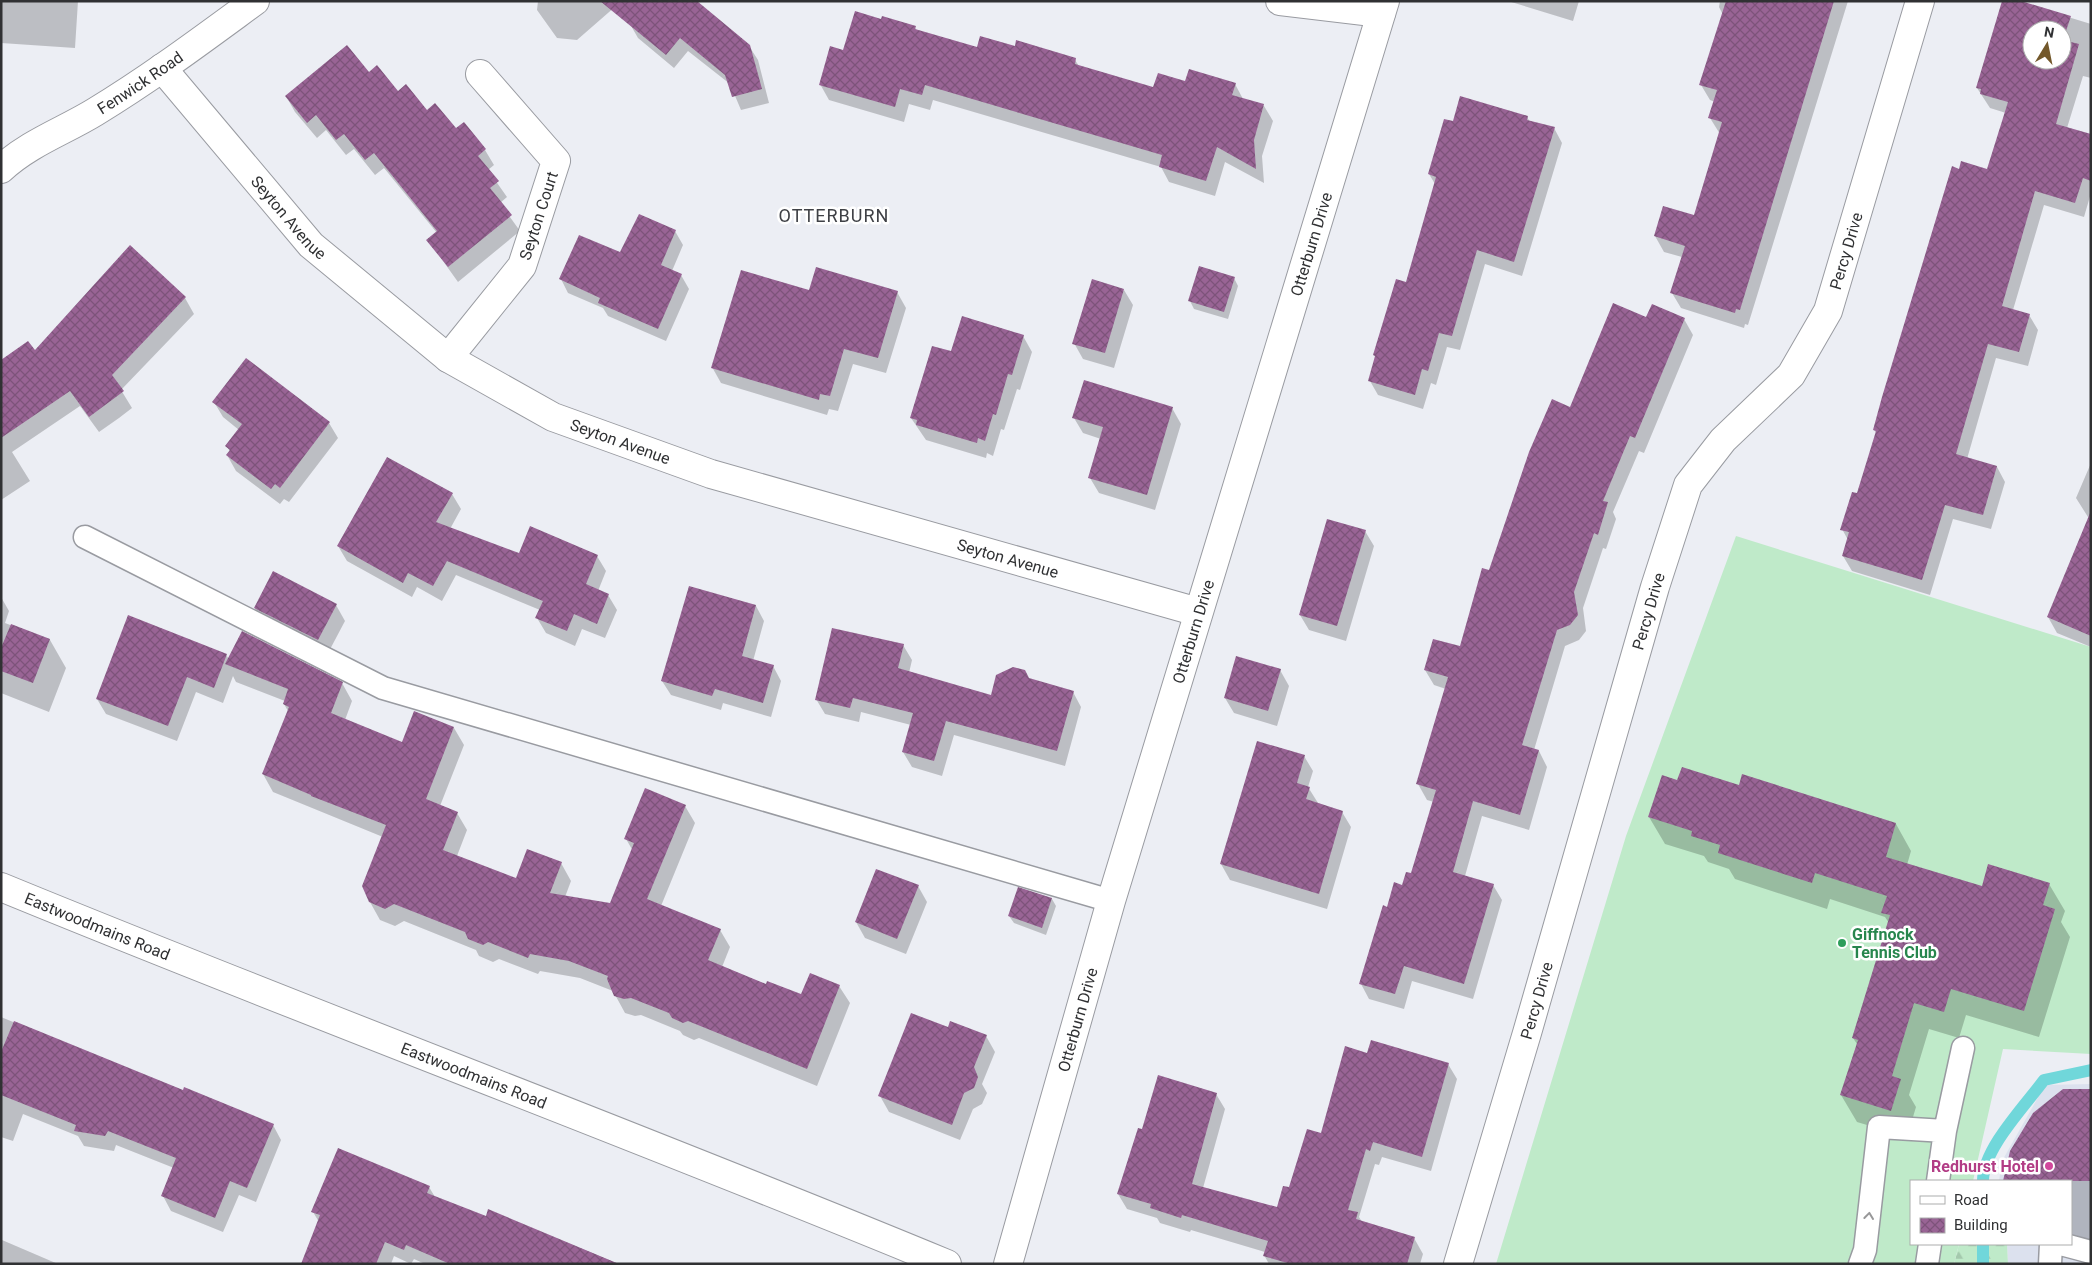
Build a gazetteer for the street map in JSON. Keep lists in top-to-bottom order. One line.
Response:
{"streets":{"street":["Fenwick Road","Seyton Court","Seyton Avenue","Otterburn Drive","Percy Drive","Eastwoodmains Road"]},"crossings":[["Fenwick Road","Seyton Avenue"],["Seyton Court","Seyton Avenue"],["Seyton Avenue","Otterburn Drive"]],"districts":["OTTERBURN"],"places":["Giffnock Tennis Club","Redhurst Hotel"],"legend":["Road","Building"],"north":"top"}
